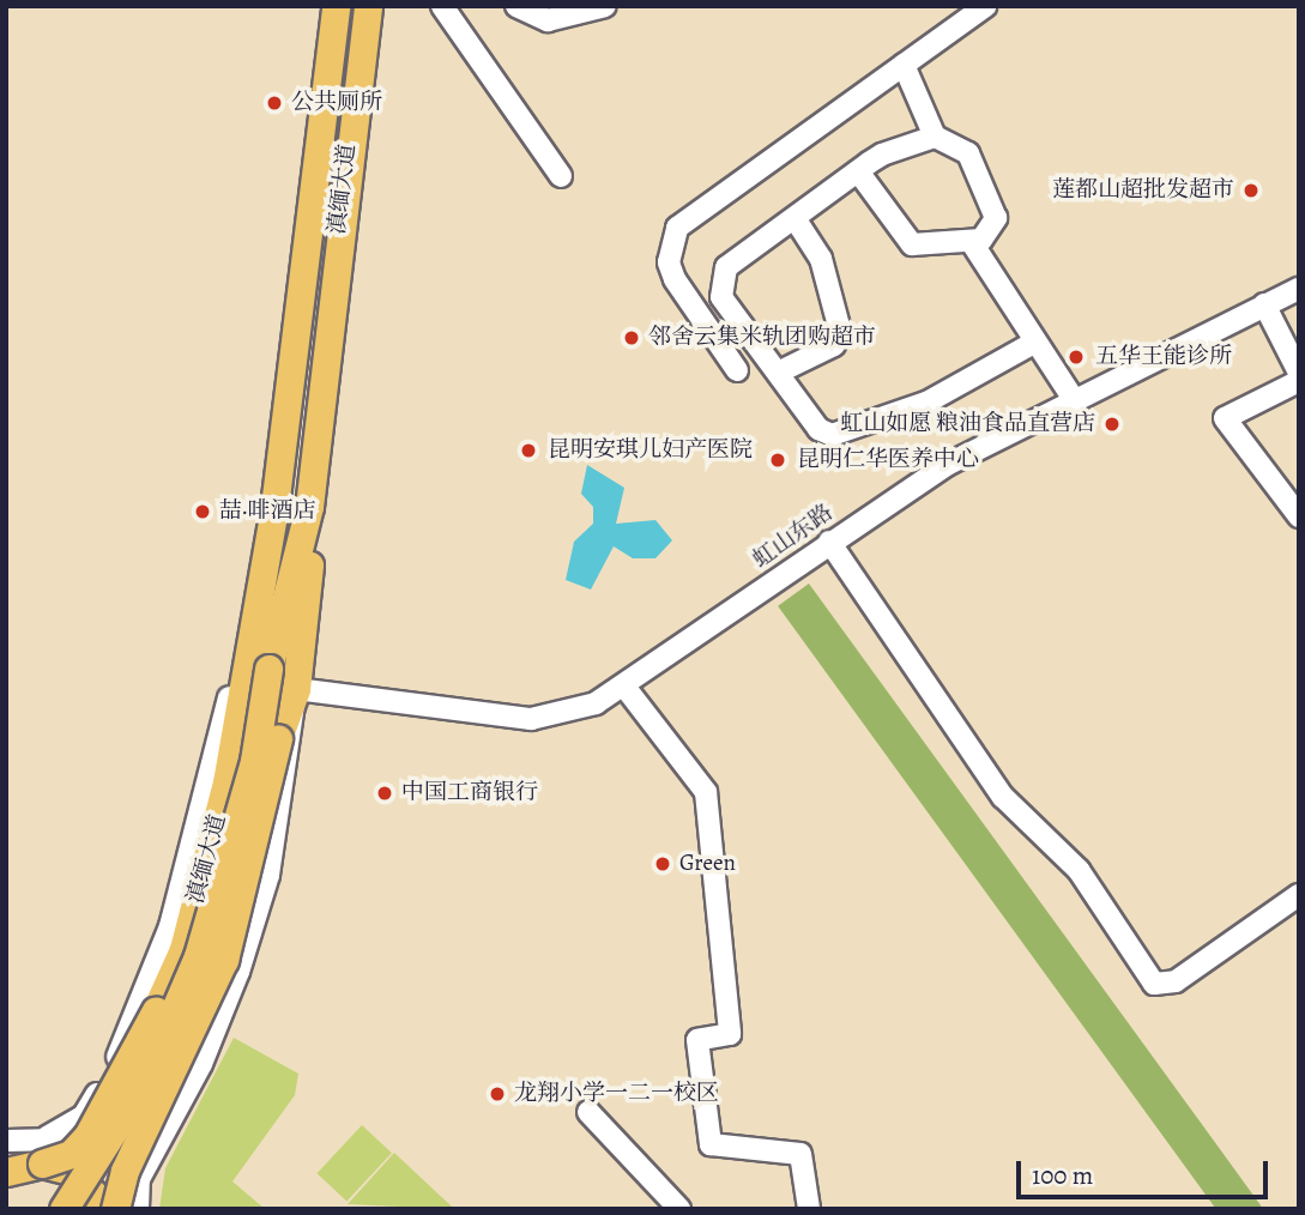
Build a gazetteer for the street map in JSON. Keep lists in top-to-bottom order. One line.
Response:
{"streets":{"main road":["滇缅大道"],"street":["虹山东路"]},"crossings":[["滇缅大道","虹山东路"]],"places":["公共厕所","莲都山超批发超市","邻舍云集米轨团购超市","五华王能诊所","虹山如愿 粮油食品直营店","昆明安琪儿妇产医院","昆明仁华医养中心","喆·啡酒店","中国工商银行","Green","龙翔小学一二一校区"],"scale_bar":"100 m"}
